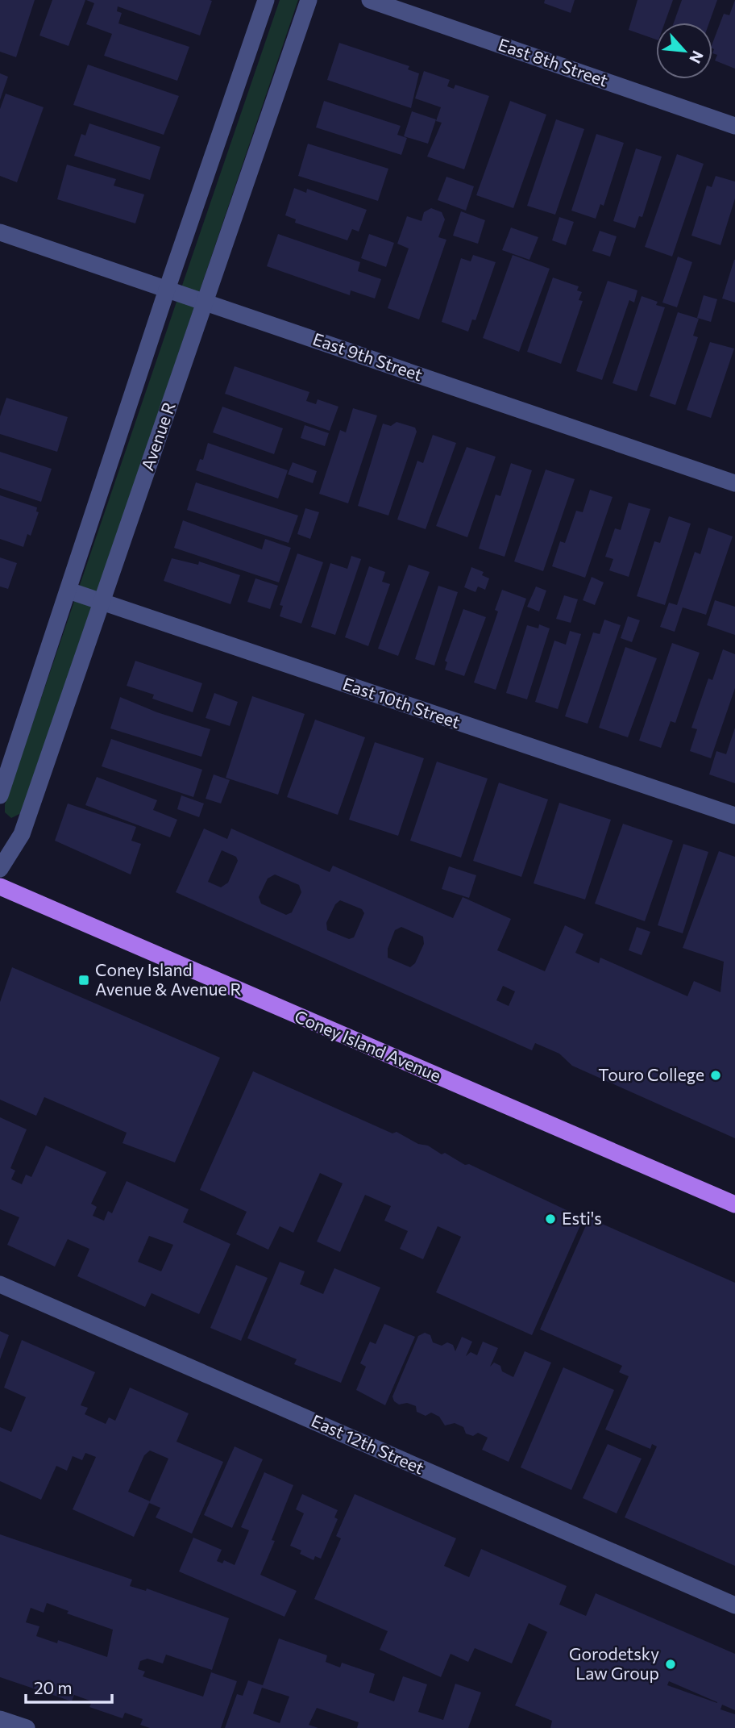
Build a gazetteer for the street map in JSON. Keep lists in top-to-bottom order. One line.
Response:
{"streets":{"main road":["Coney Island Avenue"],"street":["East 8th Street","East 9th Street","Avenue R","East 10th Street","East 12th Street"]},"crossings":[["East 9th Street","Avenue R"],["Avenue R","East 10th Street"]],"places":{"transit":["Coney Island Avenue & Avenue R"],"other":["Touro College","Esti's","Gorodetsky Law Group"]},"scale_bar":"20 m","north":"bottom right"}
